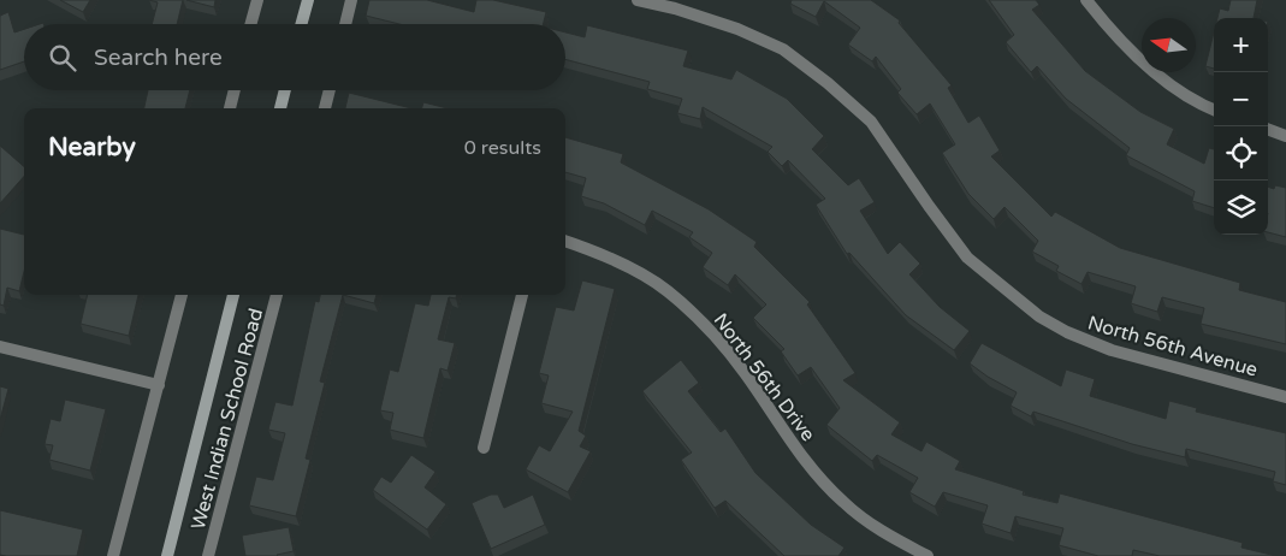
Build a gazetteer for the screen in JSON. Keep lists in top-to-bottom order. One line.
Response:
{"streets":{"main road":["West Indian School Road"],"street":["North 56th Avenue","North 56th Drive"]},"north":"left","page":{"map_buttons":["+","−"],"search":"Search here","heading":["Nearby","0 results"]}}
